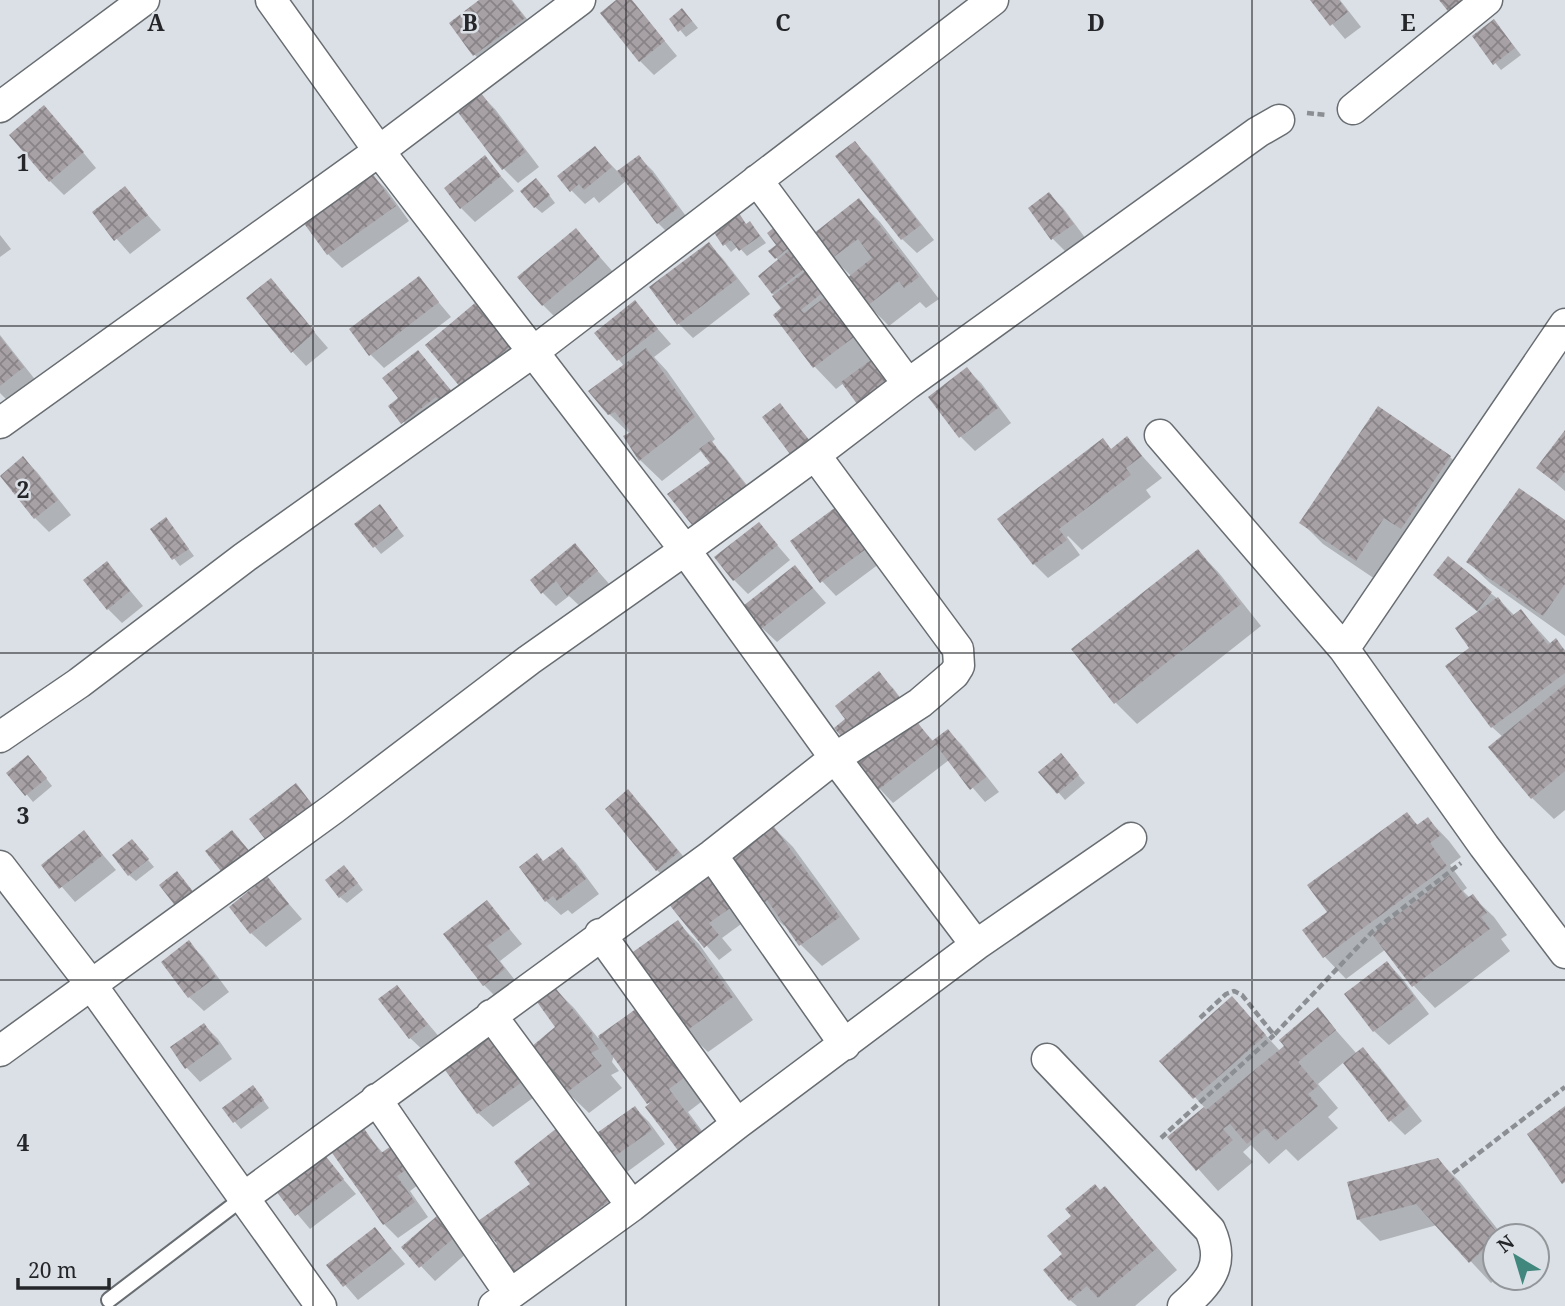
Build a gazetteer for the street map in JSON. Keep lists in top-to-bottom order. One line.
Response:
{"scale_bar":"20 m","north":"top left","grid":{"columns":["A","B","C","D","E"],"rows":["1","2","3","4"]}}
